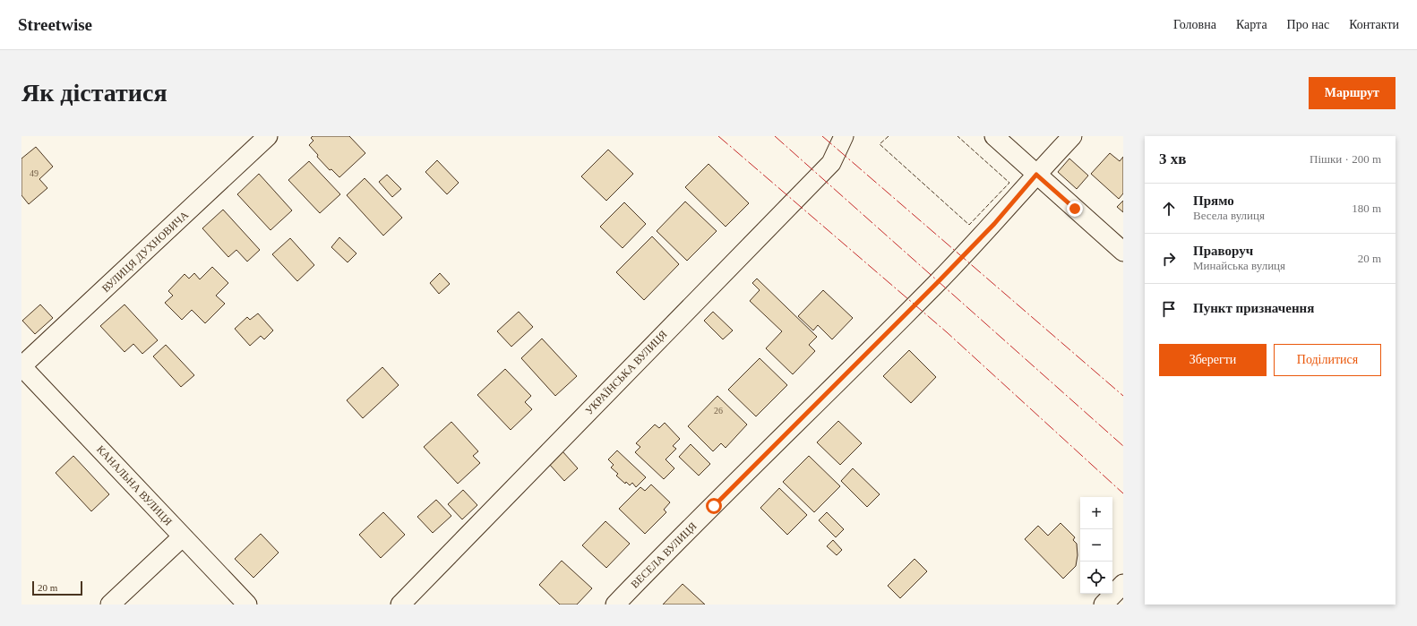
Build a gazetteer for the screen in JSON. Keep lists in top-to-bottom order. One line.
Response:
{"streets":{"street":["ВУЛИЦЯ ДУХНОВИЧА","УКРАЇНСЬКА ВУЛИЦЯ","КАНАЛЬНА ВУЛИЦЯ","ВЕСЕЛА ВУЛИЦЯ"]},"crossings":[["ВУЛИЦЯ ДУХНОВИЧА","КАНАЛЬНА ВУЛИЦЯ"]],"house_numbers":["49","26"],"scale_bar":"20 m","page":{"header":"Streetwise","nav":["Головна","Карта","Про нас","Контакти"],"buttons":["Маршрут",["Зберегти","Поділитися"]],"title":"Як дістатися","heading":["3 хв","Пішки · 200 m"],"list":[["Прямо","Весела вулиця","180 m"],["Праворуч","Минайська вулиця","20 m"],"Пункт призначення"],"map_buttons":["+","−"],"scale":"20 m"}}
